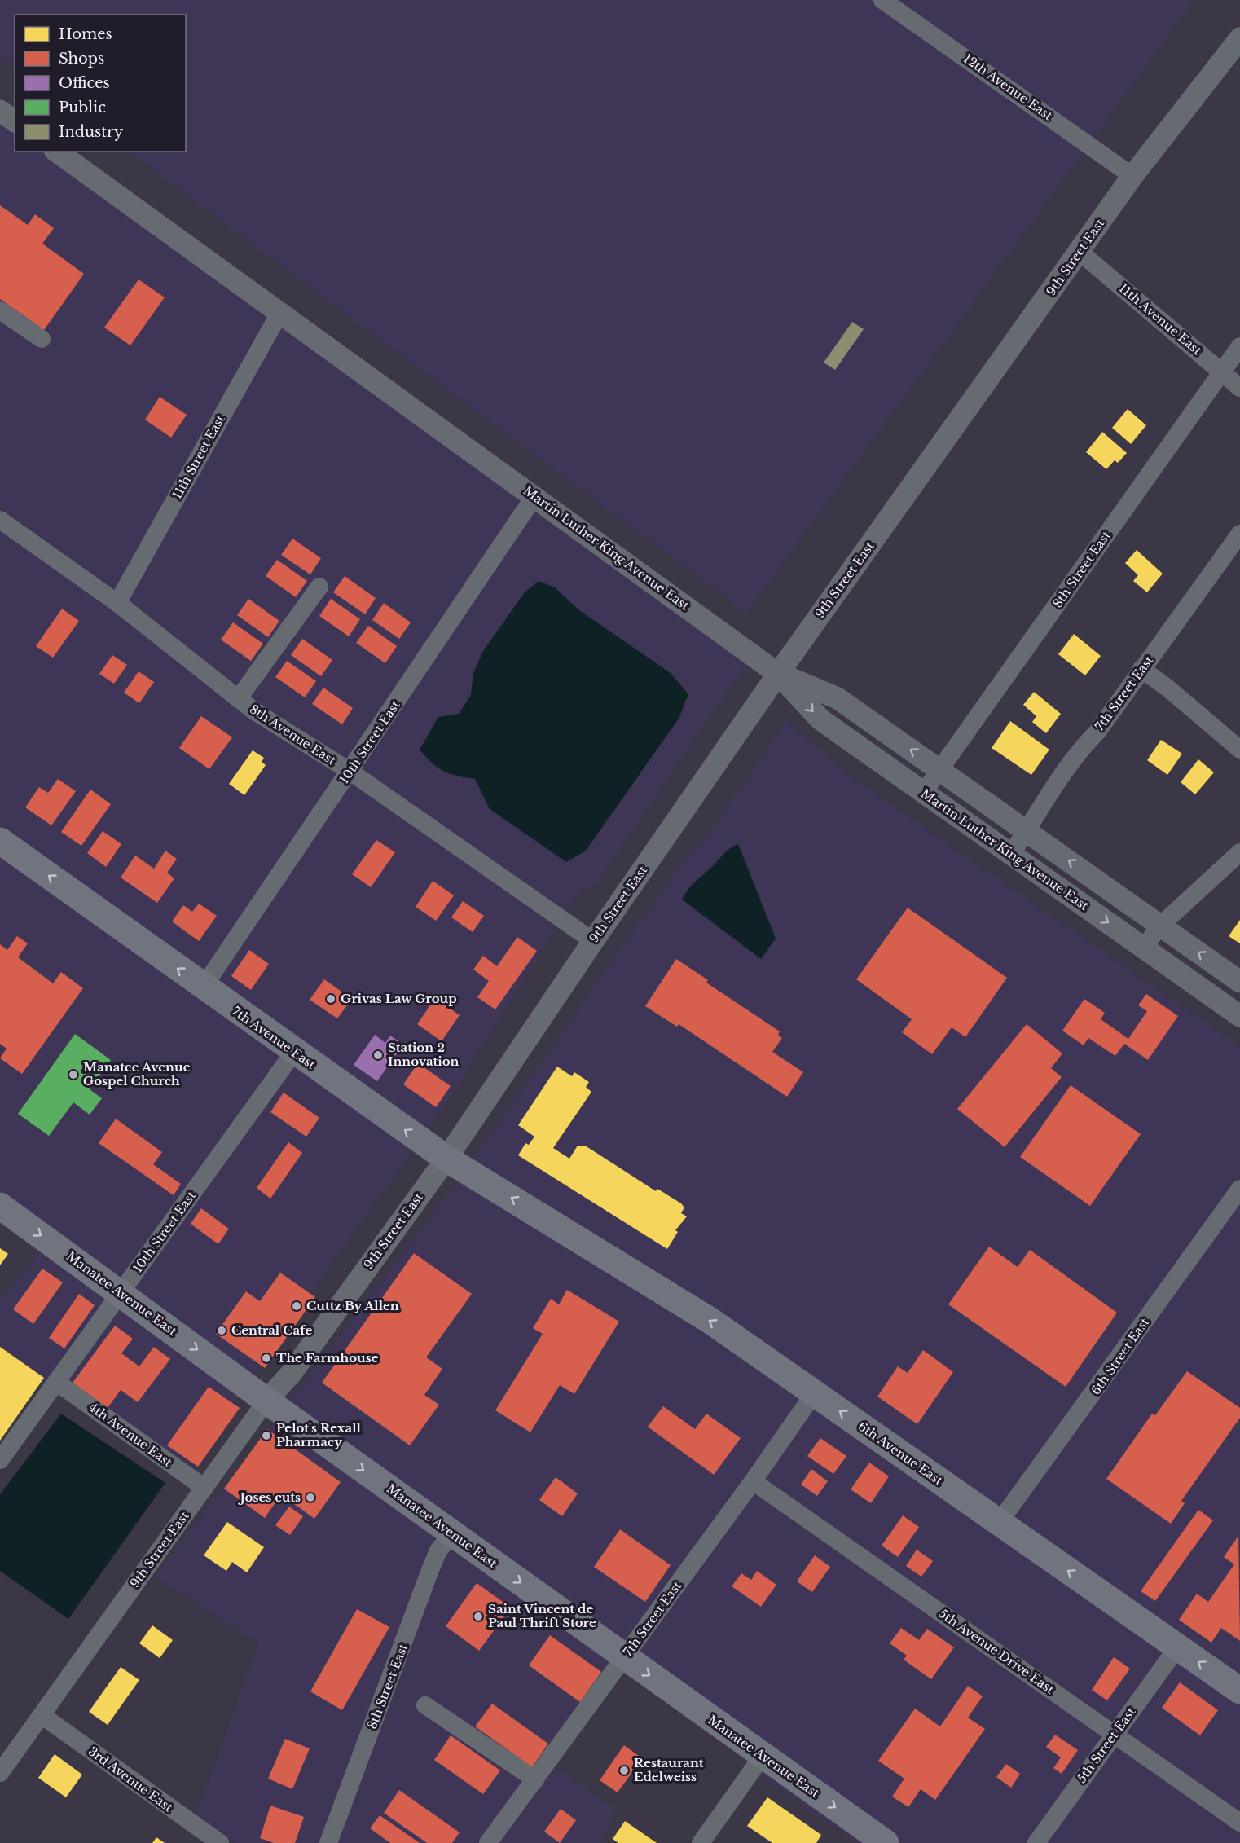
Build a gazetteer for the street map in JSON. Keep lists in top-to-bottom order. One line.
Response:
{"streets":{"main road":["7th Avenue East","Manatee Avenue East","6th Avenue East"],"street":["12th Avenue East","9th Street East","11th Avenue East","11th Street East","Martin Luther King Avenue East","8th Street East","7th Street East","8th Avenue East","10th Street East","6th Street East","4th Avenue East","5th Avenue Drive East","5th Street East","3rd Avenue East"]},"crossings":[["12th Avenue East","9th Street East"],["9th Street East","11th Avenue East"],["9th Street East","Martin Luther King Avenue East"],["9th Street East","8th Avenue East"],["9th Street East","7th Avenue East"],["9th Street East","Manatee Avenue East"],["9th Street East","4th Avenue East"],["9th Street East","3rd Avenue East"],["11th Avenue East","8th Street East"],["11th Street East","Martin Luther King Avenue East"],["11th Street East","8th Avenue East"],["Martin Luther King Avenue East","8th Street East"],["Martin Luther King Avenue East","7th Street East"],["Martin Luther King Avenue East","10th Street East"],["8th Street East","Manatee Avenue East"],["7th Street East","Manatee Avenue East"],["7th Street East","6th Avenue East"],["7th Street East","5th Avenue Drive East"],["8th Avenue East","10th Street East"],["10th Street East","7th Avenue East"],["10th Street East","Manatee Avenue East"],["10th Street East","4th Avenue East"],["7th Avenue East","6th Avenue East"],["6th Street East","6th Avenue East"],["6th Avenue East","5th Street East"],["5th Avenue Drive East","5th Street East"]],"one_way":["7th Avenue East","Manatee Avenue East","6th Avenue East"],"places":["Grivas Law Group","Station 2 Innovation","Manatee Avenue Gospel Church","Cuttz By Allen","Central Cafe","The Farmhouse","Pelot's Rexall Pharmacy","Joses cuts","Saint Vincent de Paul Thrift Store","Restaurant Edelweiss"],"legend":["Homes","Shops","Offices","Public","Industry"]}
